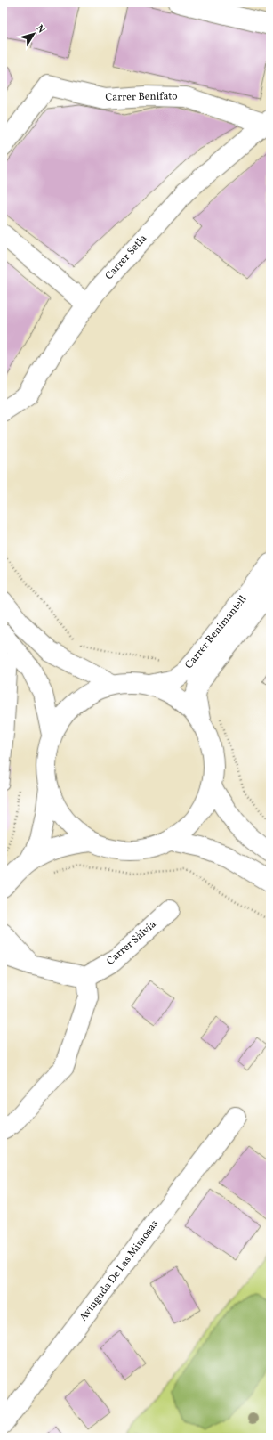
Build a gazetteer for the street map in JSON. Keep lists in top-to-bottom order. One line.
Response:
{"streets":{"street":["Carrer Benifato","Carrer Setla","Carrer Benimantell","Carrer Sàlvia","Avinguda De Las Mimosas"]},"crossings":[["Carrer Benifato","Carrer Setla"]],"north":"top right"}
